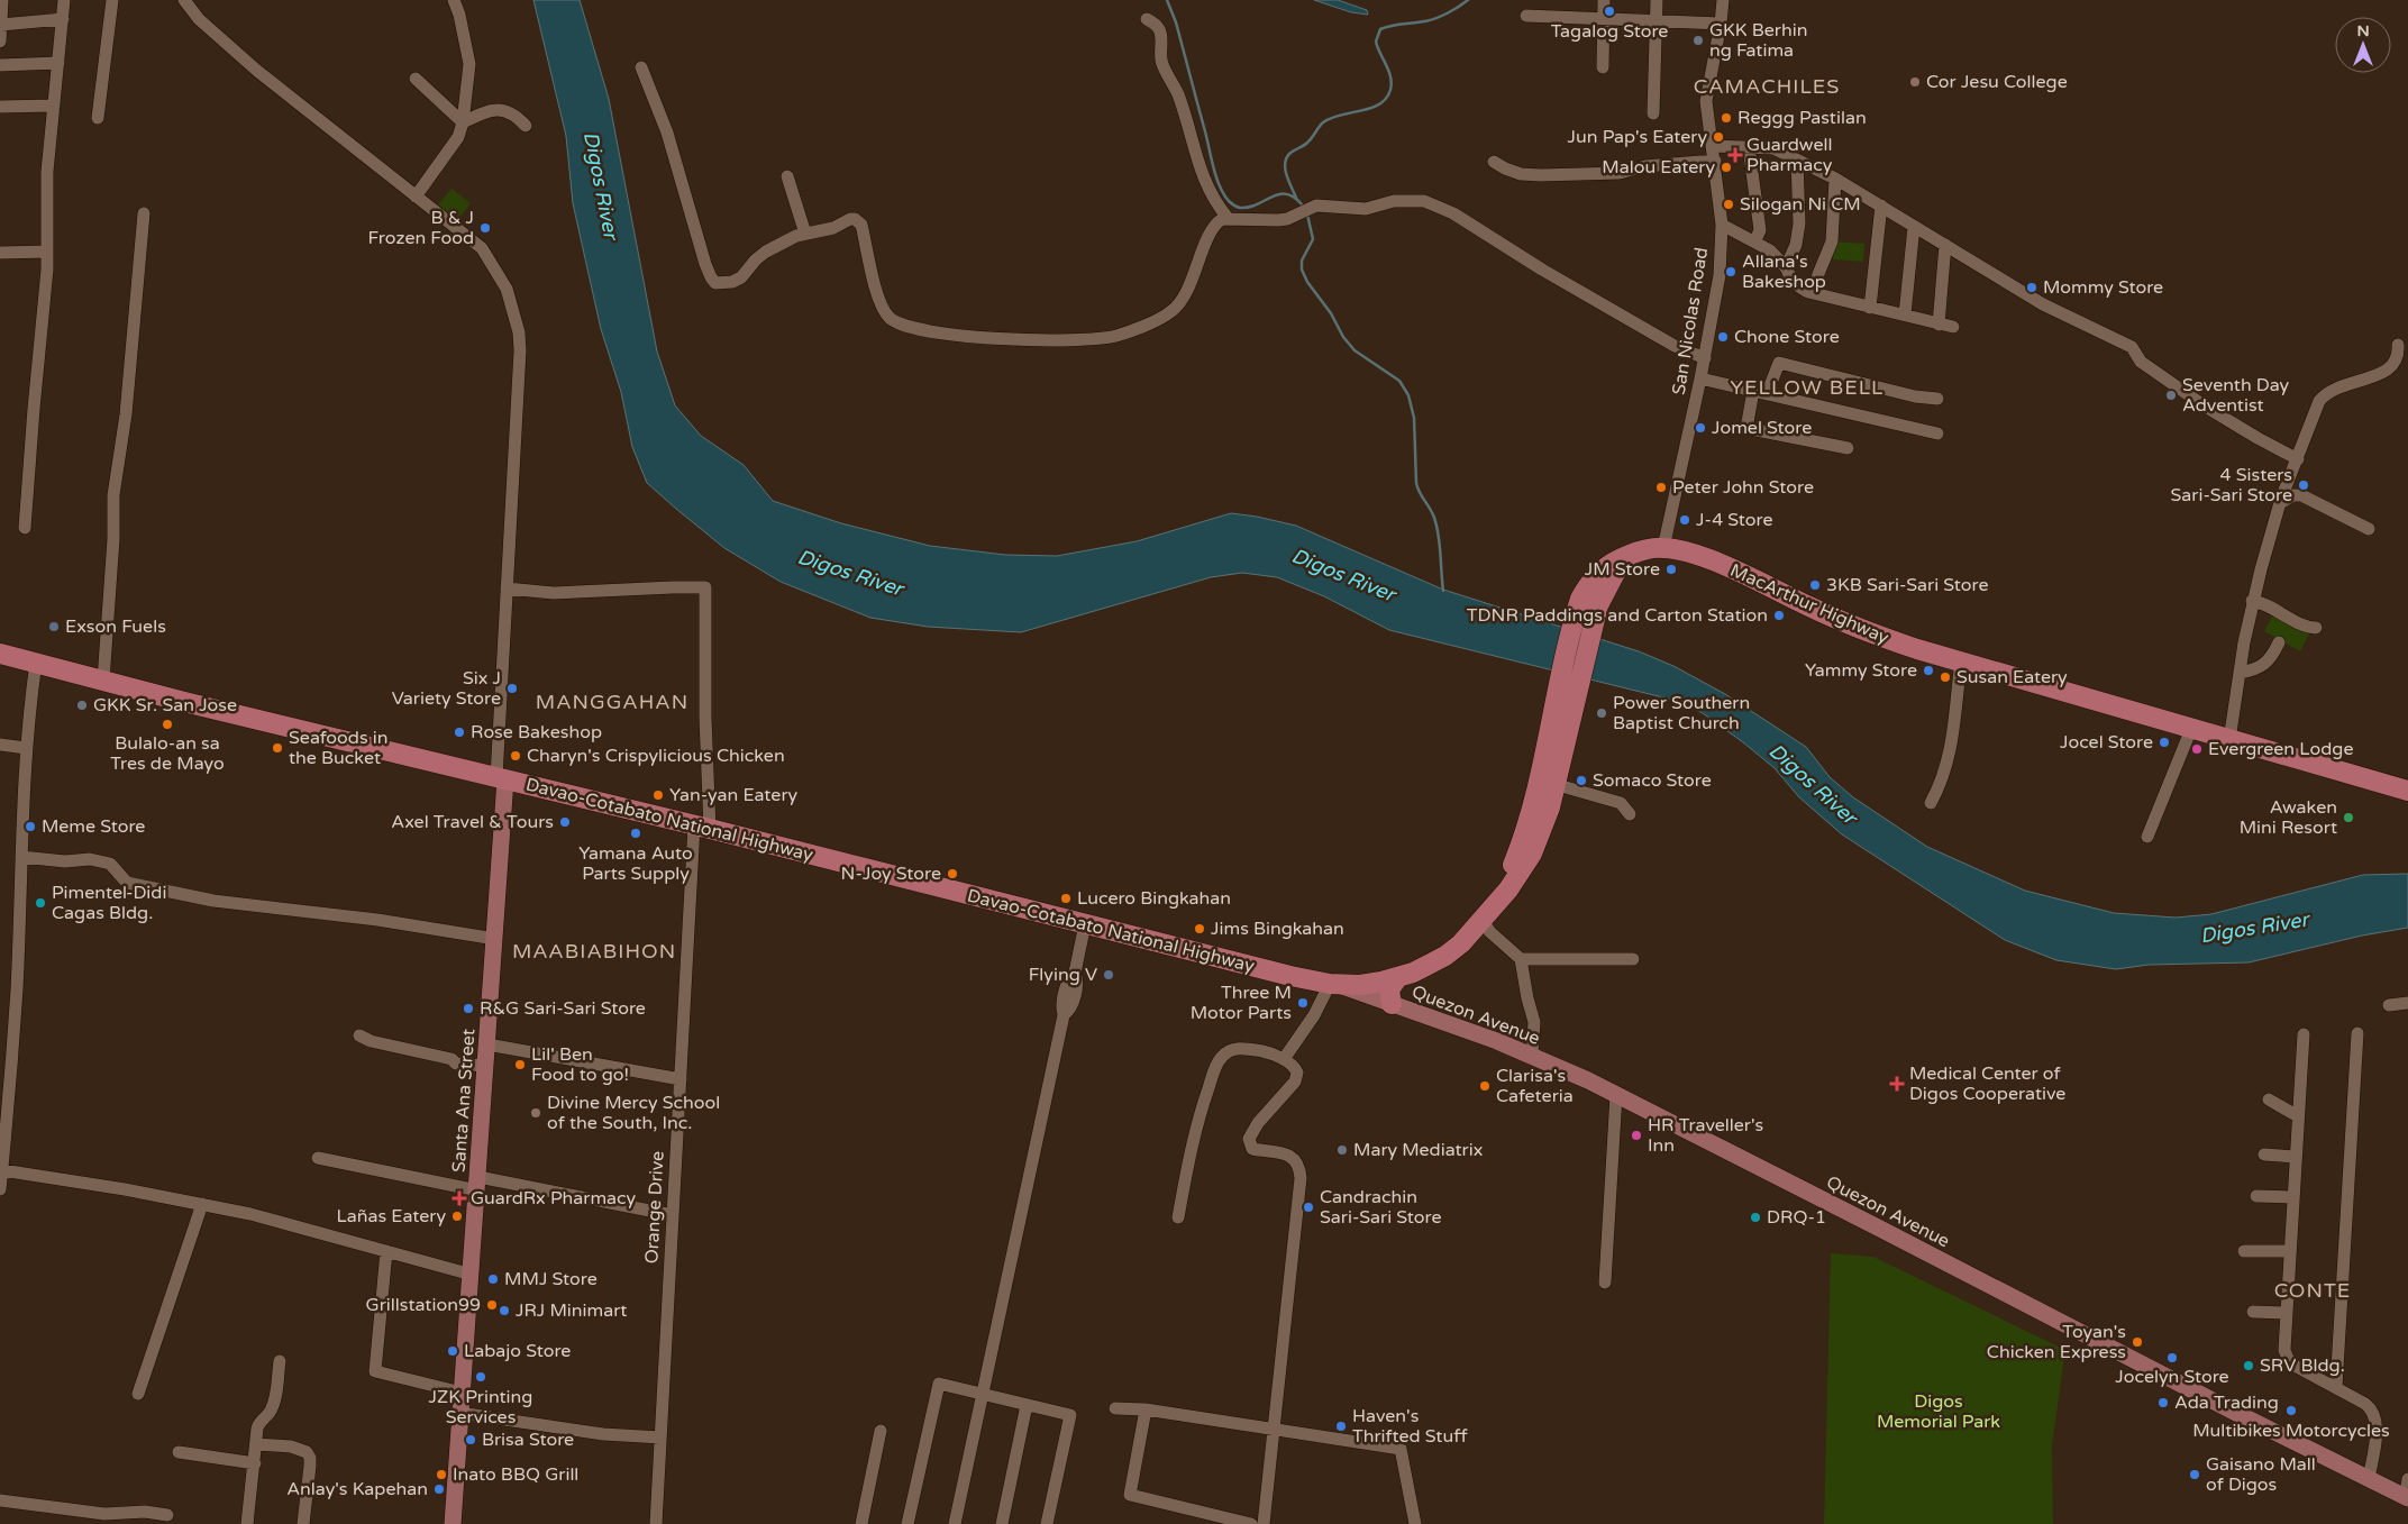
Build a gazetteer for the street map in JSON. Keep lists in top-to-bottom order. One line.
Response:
{"streets":{"highway":["MacArthur Highway","Davao-Cotabato National Highway"],"main road":["Quezon Avenue","Santa Ana Street"],"street":["San Nicolas Road","Orange Drive"]},"crossings":[["San Nicolas Road","MacArthur Highway"],["MacArthur Highway","Davao-Cotabato National Highway"],["MacArthur Highway","Quezon Avenue"],["Davao-Cotabato National Highway","Quezon Avenue"],["Davao-Cotabato National Highway","Santa Ana Street"],["Davao-Cotabato National Highway","Orange Drive"]],"districts":["CAMACHILES","YELLOW BELL","MANGGAHAN","MAABIABIHON","CONTE"],"water":["Digos River"],"parks":["Digos Memorial Park"],"places":{"other":["Tagalog Store","GKK Berhin ng Fatima","Cor Jesu College","Reggg Pastilan","Jun Pap's Eatery","Malou Eatery","Silogan Ni CM","B & J Frozen Food","Allana's Bakeshop","Mommy Store","Chone Store","Seventh Day Adventist","Jomel Store","4 Sisters Sari-Sari Store","Peter John Store","J-4 Store","JM Store","3KB Sari-Sari Store","TDNR Paddings and Carton Station","Exson Fuels","Yammy Store","Susan Eatery","Six J Variety Store","GKK Sr. San Jose","Power Southern Baptist Church","Bulalo-an sa Tres de Mayo","Rose Bakeshop","Jocel Store","Seafoods in the Bucket","Evergreen Lodge","Charyn's Crispylicious Chicken","Somaco Store","Yan-yan Eatery","Awaken Mini Resort","Axel Travel & Tours","Meme Store","Yamana Auto Parts Supply","N-Joy Store","Lucero Bingkahan","Pimentel-Didi Cagas Bldg.","Jims Bingkahan","Flying V","Three M Motor Parts","R&G Sari-Sari Store","Lil' Ben Food to go!","Clarisa's Cafeteria","Divine Mercy School of the South, Inc.","HR Traveller's Inn","Mary Mediatrix","Candrachin Sari-Sari Store","Lañas Eatery","DRQ-1","MMJ Store","Grillstation99","JRJ Minimart","Toyan's Chicken Express","Labajo Store","Jocelyn Store","SRV Bldg.","JZK Printing Services","Ada Trading","Multibikes Motorcycles","Haven's Thrifted Stuff","Brisa Store","Inato BBQ Grill","Gaisano Mall of Digos","Anlay's Kapehan"],"health":["Guardwell Pharmacy","Medical Center of Digos Cooperative","GuardRx Pharmacy"]},"north":"top"}
